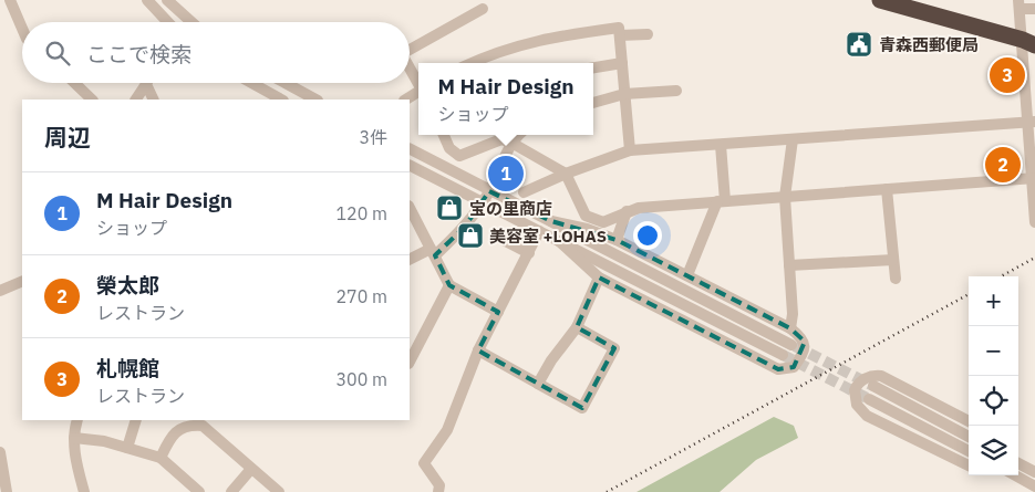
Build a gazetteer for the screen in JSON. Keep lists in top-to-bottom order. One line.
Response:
{"places":{"public building":["青森西郵便局"],"shop":["宝の里商店","美容室 +LOHAS"]},"page":{"search":"ここで検索","pins":["3","2","1"],"popup":["M Hair Design","ショップ"],"heading":["周辺","3件"],"list":[{"mark":"1","name":"M Hair Design","note":"ショップ","value":"120 m"},{"mark":"2","name":"榮太郎","note":"レストラン","value":"270 m"},{"mark":"3","name":"札幌館","note":"レストラン","value":"300 m"}],"map_buttons":["+","−"]}}
